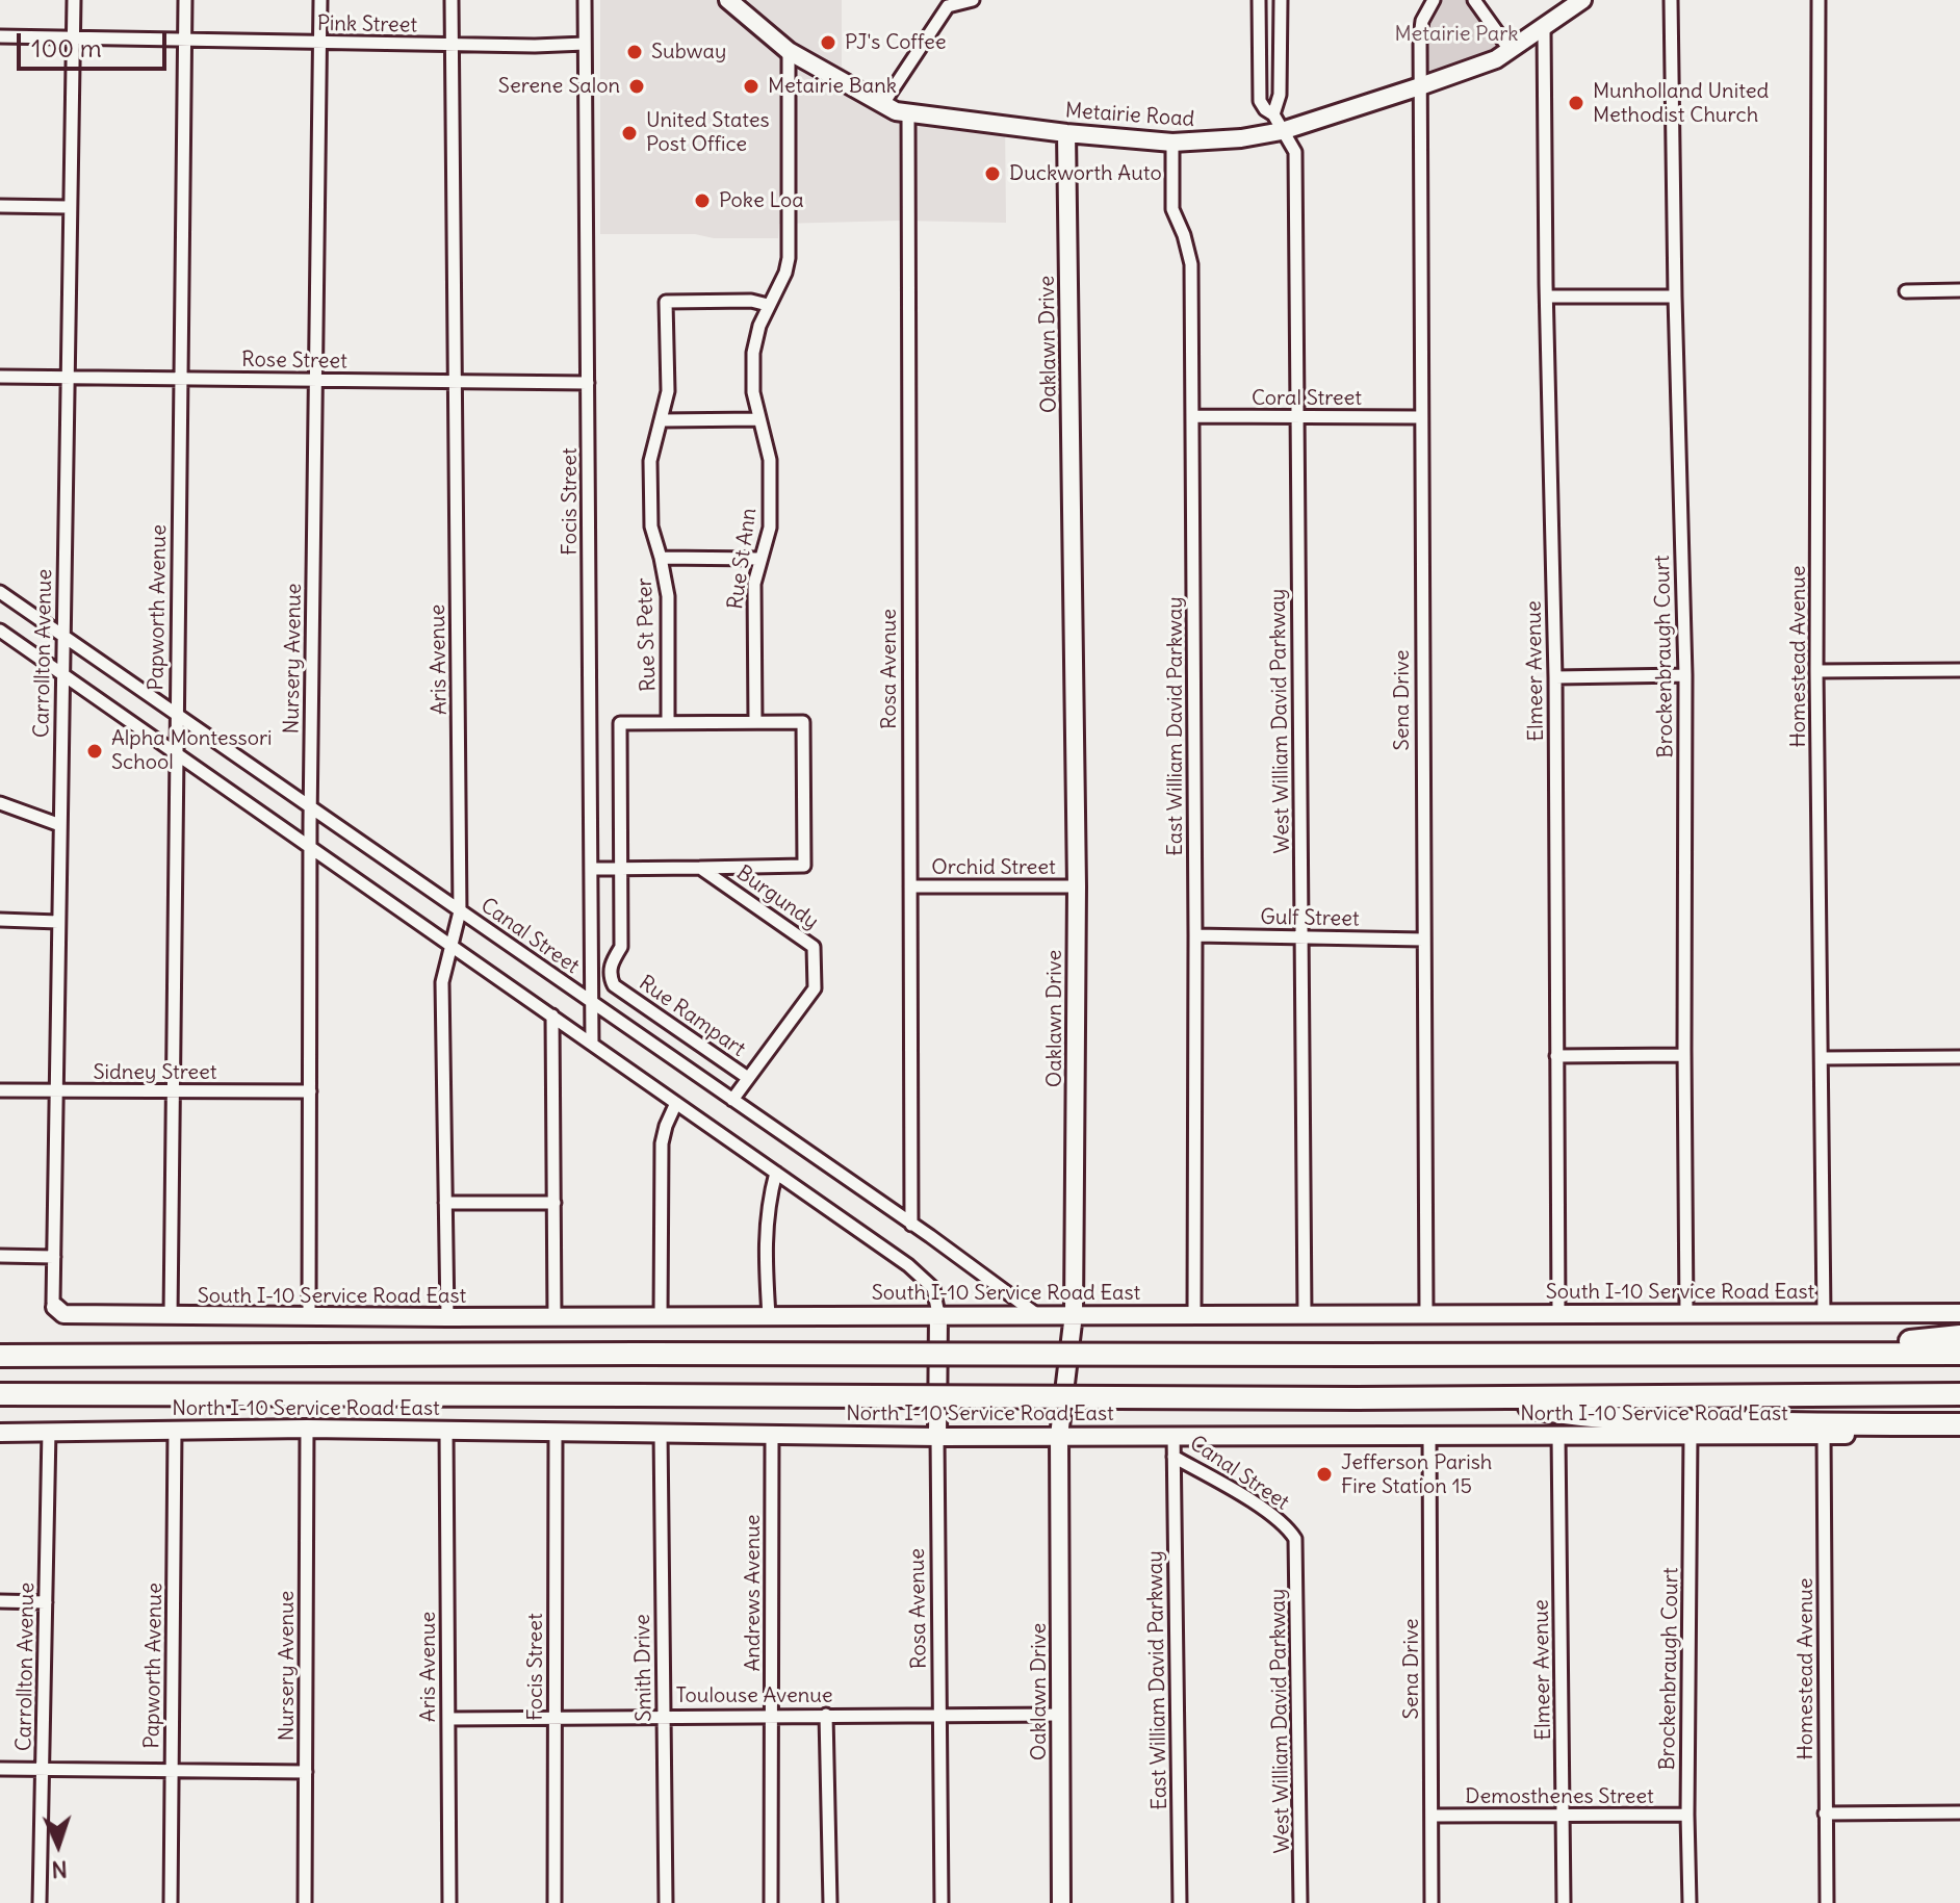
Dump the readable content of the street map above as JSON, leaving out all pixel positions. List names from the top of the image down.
{
  "streets": {
    "street": [
      "Pink Street",
      "Metairie Road",
      "Oaklawn Drive",
      "Rose Street",
      "Coral Street",
      "Focis Street",
      "Rue St Ann",
      "Papworth Avenue",
      "Rue St Peter",
      "Carrollton Avenue",
      "Brockenbraugh Court",
      "Homestead Avenue",
      "Nursery Avenue",
      "Aris Avenue",
      "Rosa Avenue",
      "Elmeer Avenue",
      "Sena Drive",
      "West William David Parkway",
      "East William David Parkway",
      "Orchid Street",
      "Burgundy",
      "Gulf Street",
      "Canal Street",
      "Rue Rampart",
      "Sidney Street",
      "South I-10 Service Road East",
      "North I-10 Service Road East",
      "Andrews Avenue",
      "Smith Drive",
      "Toulouse Avenue",
      "Demosthenes Street"
    ]
  },
  "crossings": [
    ["Pink Street", "Focis Street"],
    ["Pink Street", "Papworth Avenue"],
    ["Pink Street", "Carrollton Avenue"],
    ["Pink Street", "Nursery Avenue"],
    ["Pink Street", "Aris Avenue"],
    ["Metairie Road", "Oaklawn Drive"],
    ["Metairie Road", "Rue St Ann"],
    ["Metairie Road", "Rosa Avenue"],
    ["Metairie Road", "Elmeer Avenue"],
    ["Metairie Road", "Sena Drive"],
    ["Metairie Road", "West William David Parkway"],
    ["Metairie Road", "East William David Parkway"],
    ["Oaklawn Drive", "Orchid Street"],
    ["Oaklawn Drive", "South I-10 Service Road East"],
    ["Oaklawn Drive", "North I-10 Service Road East"],
    ["Oaklawn Drive", "Toulouse Avenue"],
    ["Rose Street", "Focis Street"],
    ["Rose Street", "Papworth Avenue"],
    ["Rose Street", "Carrollton Avenue"],
    ["Rose Street", "Nursery Avenue"],
    ["Rose Street", "Aris Avenue"],
    ["Coral Street", "Sena Drive"],
    ["Coral Street", "West William David Parkway"],
    ["Coral Street", "East William David Parkway"],
    ["Focis Street", "Burgundy"],
    ["Focis Street", "Canal Street"],
    ["Focis Street", "North I-10 Service Road East"],
    ["Focis Street", "Toulouse Avenue"],
    ["Rue St Ann", "Rue St Peter"],
    ["Rue St Ann", "Burgundy"],
    ["Papworth Avenue", "Canal Street"],
    ["Papworth Avenue", "Sidney Street"],
    ["Papworth Avenue", "South I-10 Service Road East"],
    ["Papworth Avenue", "North I-10 Service Road East"],
    ["Carrollton Avenue", "Canal Street"],
    ["Carrollton Avenue", "Sidney Street"],
    ["Carrollton Avenue", "South I-10 Service Road East"],
    ["Carrollton Avenue", "North I-10 Service Road East"],
    ["Brockenbraugh Court", "South I-10 Service Road East"],
    ["Brockenbraugh Court", "North I-10 Service Road East"],
    ["Brockenbraugh Court", "Demosthenes Street"],
    ["Homestead Avenue", "South I-10 Service Road East"],
    ["Homestead Avenue", "North I-10 Service Road East"],
    ["Nursery Avenue", "Canal Street"],
    ["Nursery Avenue", "Sidney Street"],
    ["Nursery Avenue", "South I-10 Service Road East"],
    ["Nursery Avenue", "North I-10 Service Road East"],
    ["Aris Avenue", "Canal Street"],
    ["Aris Avenue", "South I-10 Service Road East"],
    ["Aris Avenue", "North I-10 Service Road East"],
    ["Aris Avenue", "Toulouse Avenue"],
    ["Rosa Avenue", "Orchid Street"],
    ["Rosa Avenue", "Canal Street"],
    ["Rosa Avenue", "South I-10 Service Road East"],
    ["Rosa Avenue", "North I-10 Service Road East"],
    ["Rosa Avenue", "Toulouse Avenue"],
    ["Elmeer Avenue", "South I-10 Service Road East"],
    ["Elmeer Avenue", "North I-10 Service Road East"],
    ["Elmeer Avenue", "Demosthenes Street"],
    ["Sena Drive", "Gulf Street"],
    ["Sena Drive", "South I-10 Service Road East"],
    ["Sena Drive", "North I-10 Service Road East"],
    ["Sena Drive", "Demosthenes Street"],
    ["West William David Parkway", "Gulf Street"],
    ["West William David Parkway", "Canal Street"],
    ["West William David Parkway", "South I-10 Service Road East"],
    ["East William David Parkway", "Gulf Street"],
    ["East William David Parkway", "Canal Street"],
    ["East William David Parkway", "South I-10 Service Road East"],
    ["Burgundy", "Rue Rampart"],
    ["Canal Street", "South I-10 Service Road East"],
    ["Canal Street", "North I-10 Service Road East"],
    ["North I-10 Service Road East", "Andrews Avenue"],
    ["North I-10 Service Road East", "Smith Drive"],
    ["Andrews Avenue", "Toulouse Avenue"],
    ["Smith Drive", "Toulouse Avenue"]
  ],
  "parks": ["Metairie Park"],
  "places": [
    "PJ's Coffee",
    "Subway",
    "Serene Salon",
    "Metairie Bank",
    "Munholland United Methodist Church",
    "United States Post Office",
    "Duckworth Auto",
    "Poke Loa",
    "Alpha Montessori School",
    "Jefferson Parish Fire Station 15"
  ],
  "scale_bar": "100 m",
  "north": "bottom"
}
